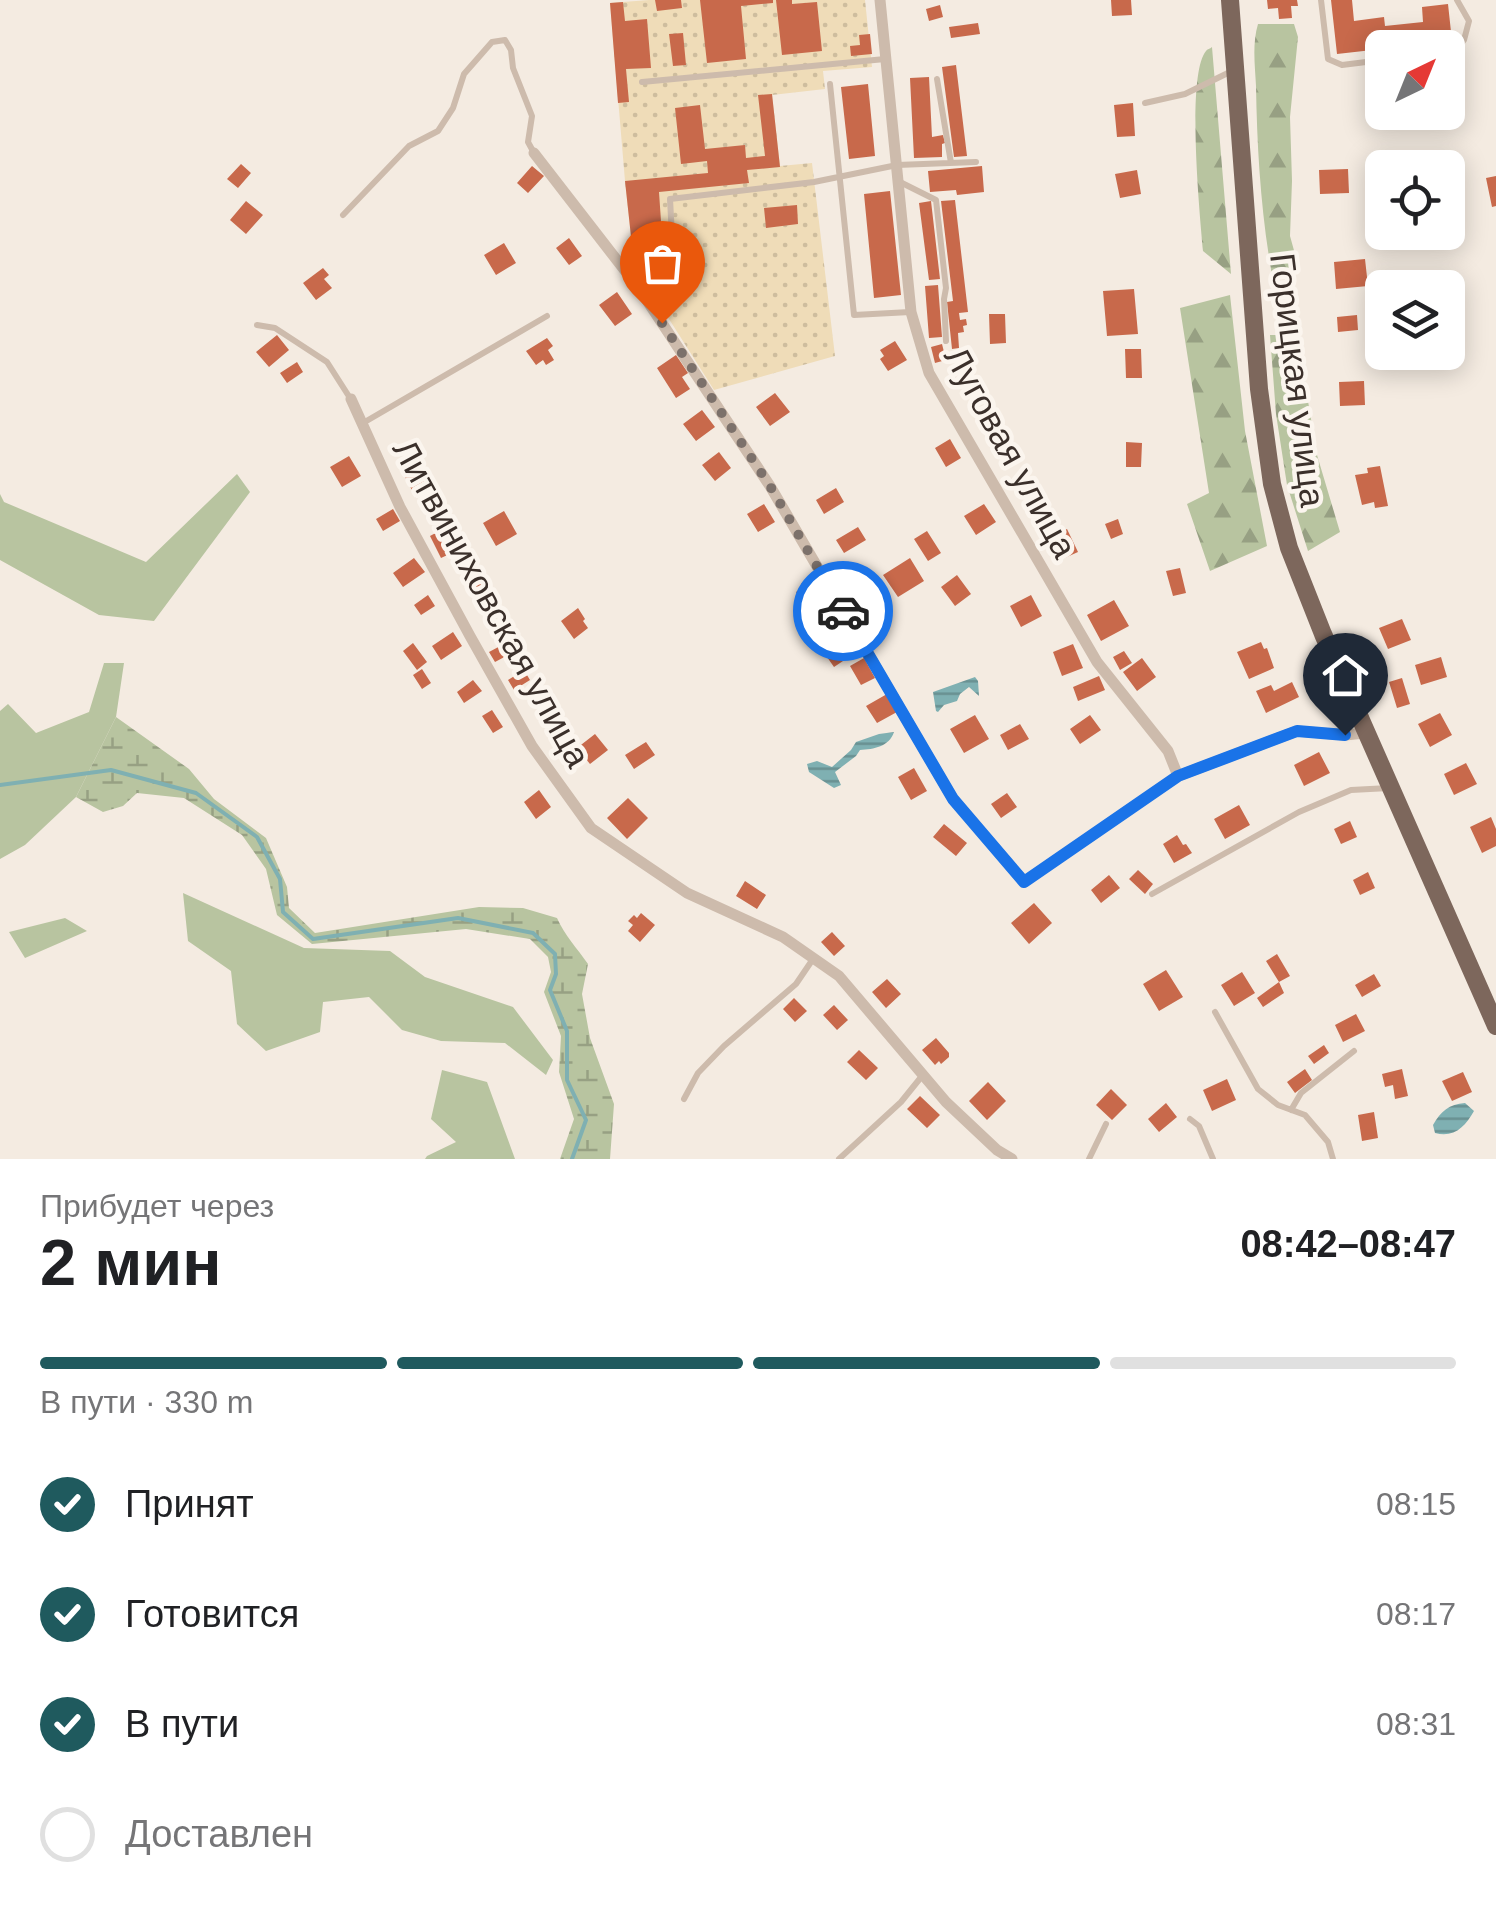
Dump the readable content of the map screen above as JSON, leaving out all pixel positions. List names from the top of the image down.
{
  "streets": {
    "main road": ["Горицкая улица"],
    "street": ["Луговая улица", "Литвиниховская улица"]
  },
  "north": "top right",
  "page": {
    "heading": ["2 мин", "Прибудет через", "08:42–08:47"],
    "bar": "В пути · 330 m",
    "list": [
      ["Принят", "08:15"],
      ["Готовится", "08:17"],
      ["В пути", "08:31"],
      "Доставлен"
    ]
  }
}
